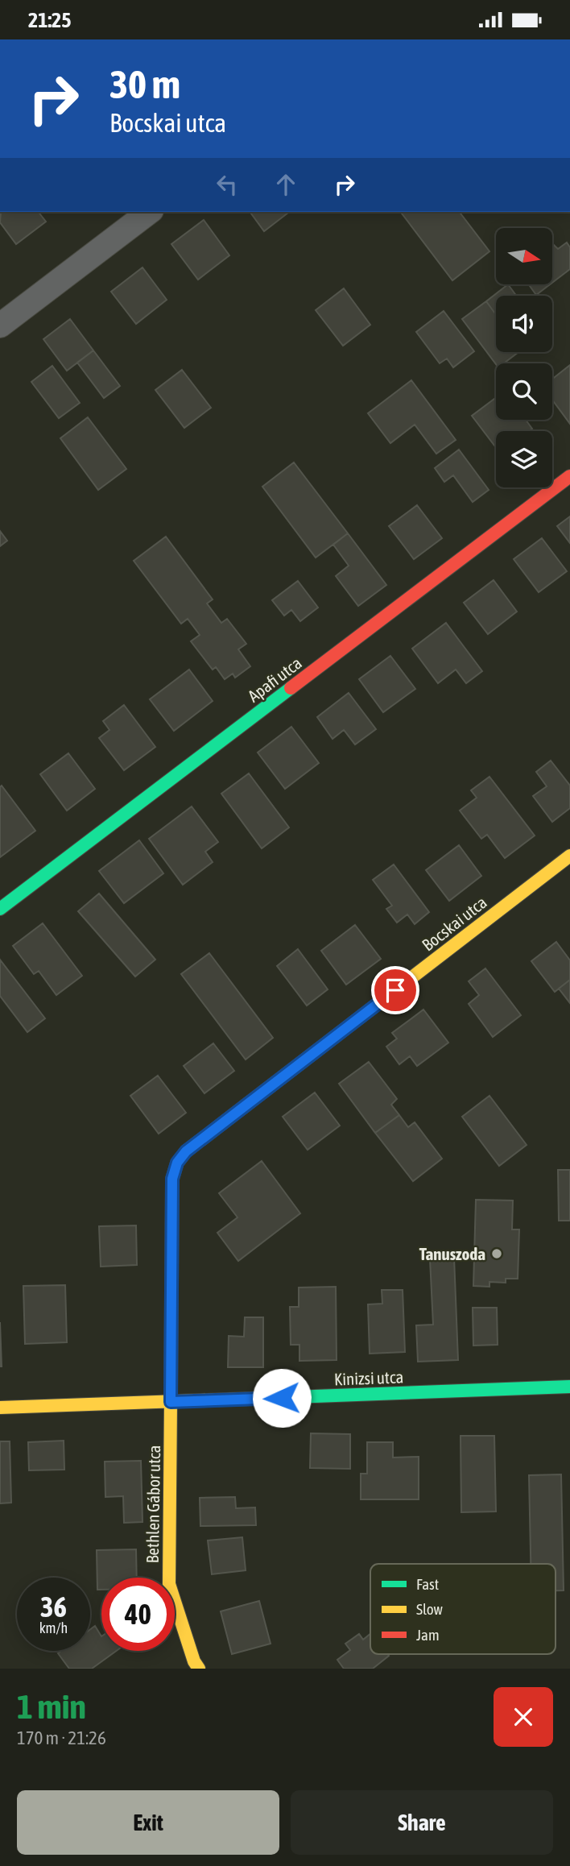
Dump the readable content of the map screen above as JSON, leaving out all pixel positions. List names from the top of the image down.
{
  "streets": {
    "street": [
      "Apafi utca",
      "Bocskai utca",
      "Kinizsi utca",
      "Bethlen Gábor utca"
    ]
  },
  "crossings": [
    ["Bocskai utca", "Kinizsi utca"],
    ["Bocskai utca", "Bethlen Gábor utca"],
    ["Kinizsi utca", "Bethlen Gábor utca"]
  ],
  "places": ["Tanuszoda"],
  "legend": ["Fast", "Slow", "Jam"],
  "north": "right",
  "page": {
    "status": "21:25",
    "turn": ["30 m", "Bocskai utca"],
    "speed": "36 km/h",
    "limit": "40",
    "heading": ["1 min", "170 m · 21:26"],
    "buttons": ["Exit", "Share"]
  }
}
